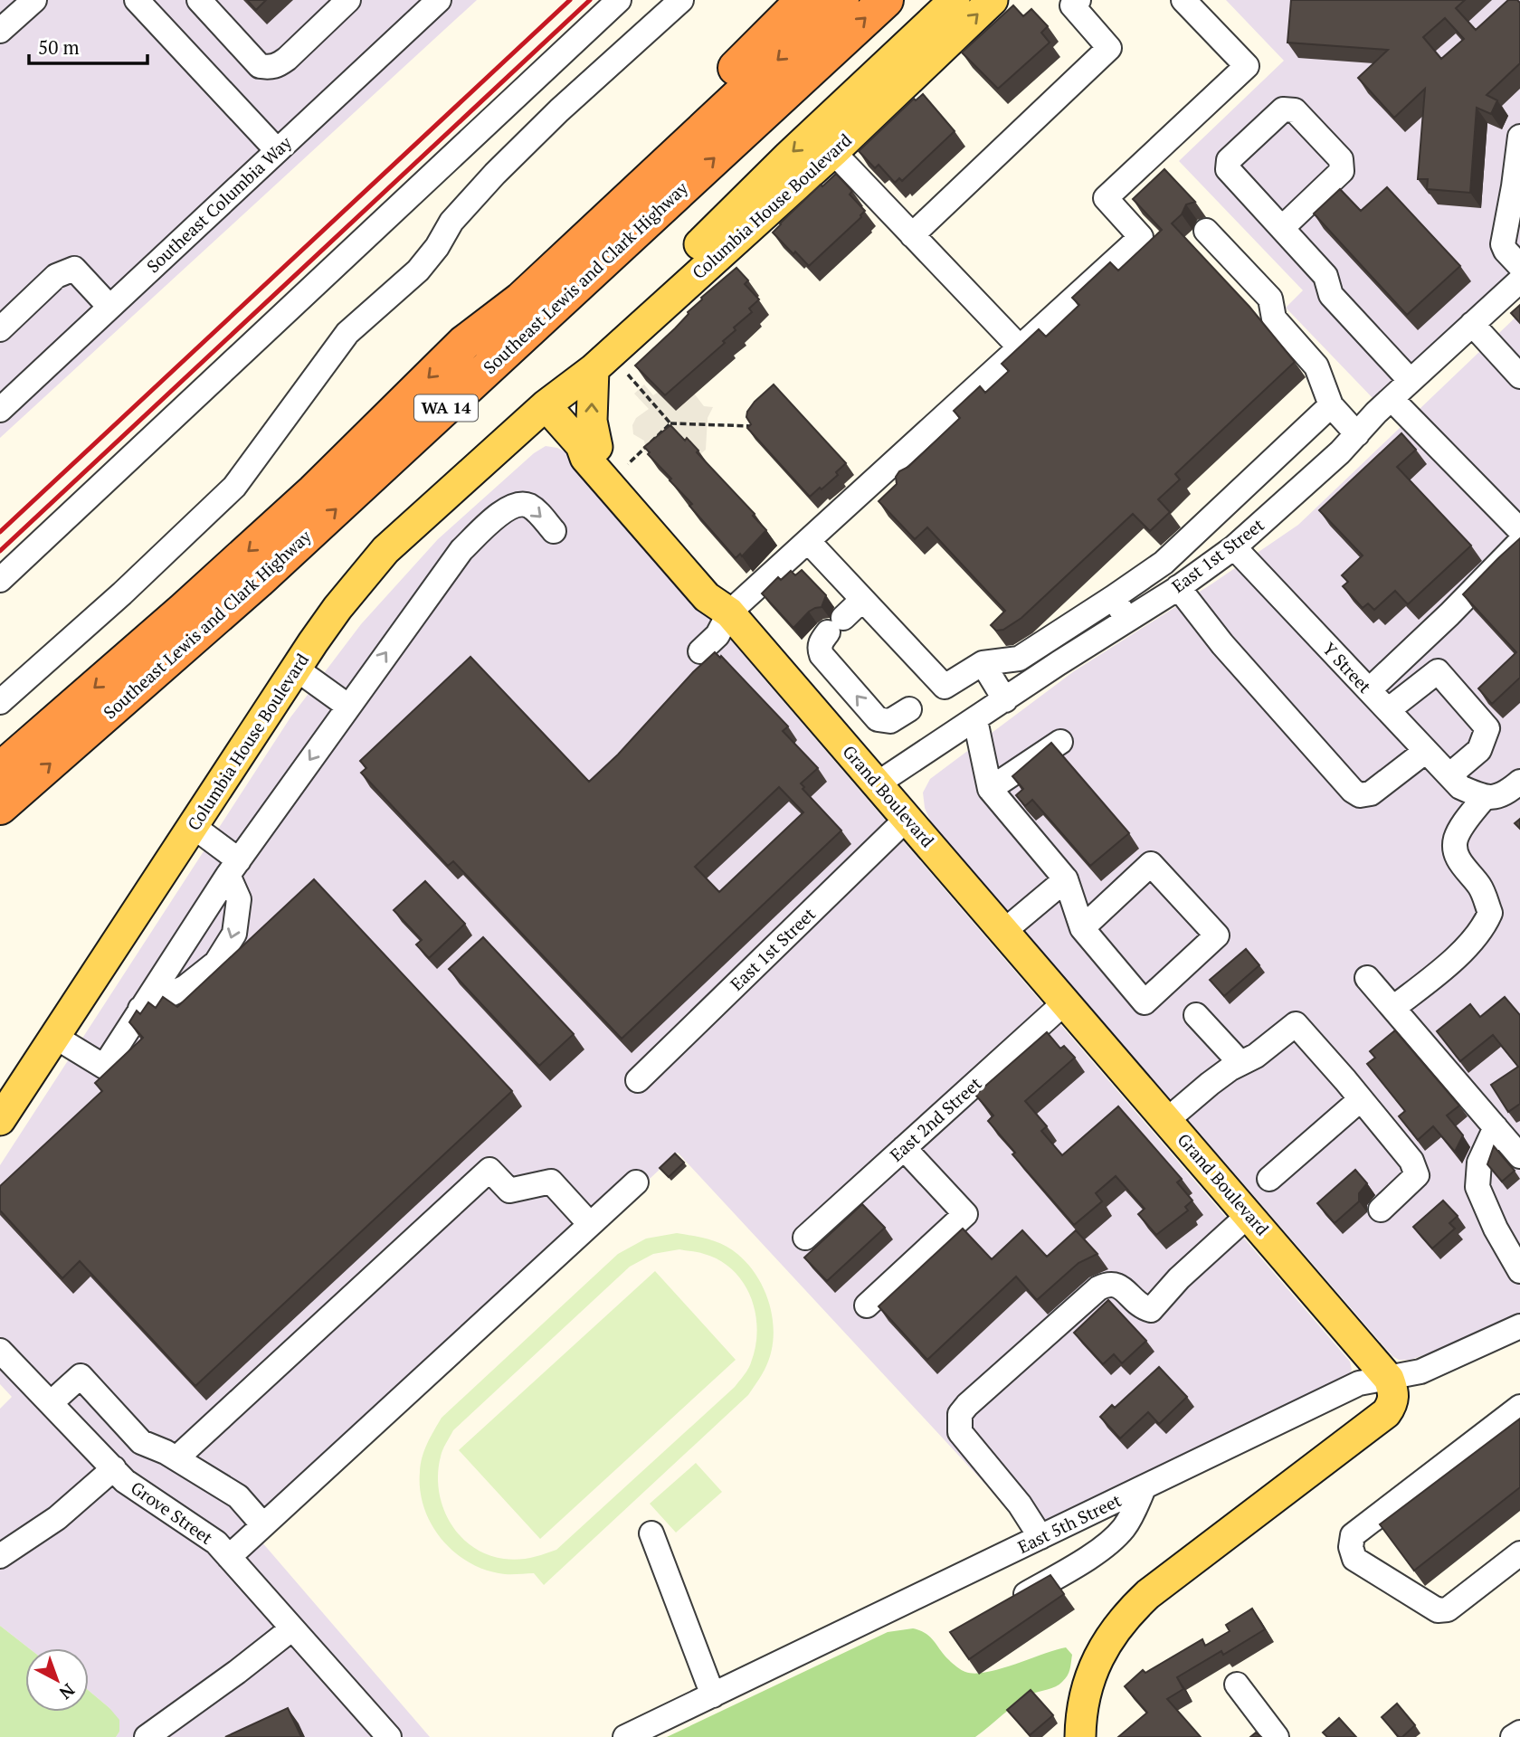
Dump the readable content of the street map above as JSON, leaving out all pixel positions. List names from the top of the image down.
{
  "streets": {
    "highway": ["Southeast Lewis and Clark Highway", "WA 14"],
    "main road": ["Columbia House Boulevard", "Grand Boulevard"],
    "street": [
      "Southeast Columbia Way",
      "East 1st Street",
      "Y Street",
      "East 2nd Street",
      "Grove Street",
      "East 5th Street"
    ]
  },
  "crossings": [
    ["Columbia House Boulevard", "Grand Boulevard"],
    ["East 1st Street", "Y Street"],
    ["East 1st Street", "Grand Boulevard"],
    ["Grand Boulevard", "East 2nd Street"],
    ["Grand Boulevard", "East 5th Street"]
  ],
  "scale_bar": "50 m",
  "north": "bottom right"
}
